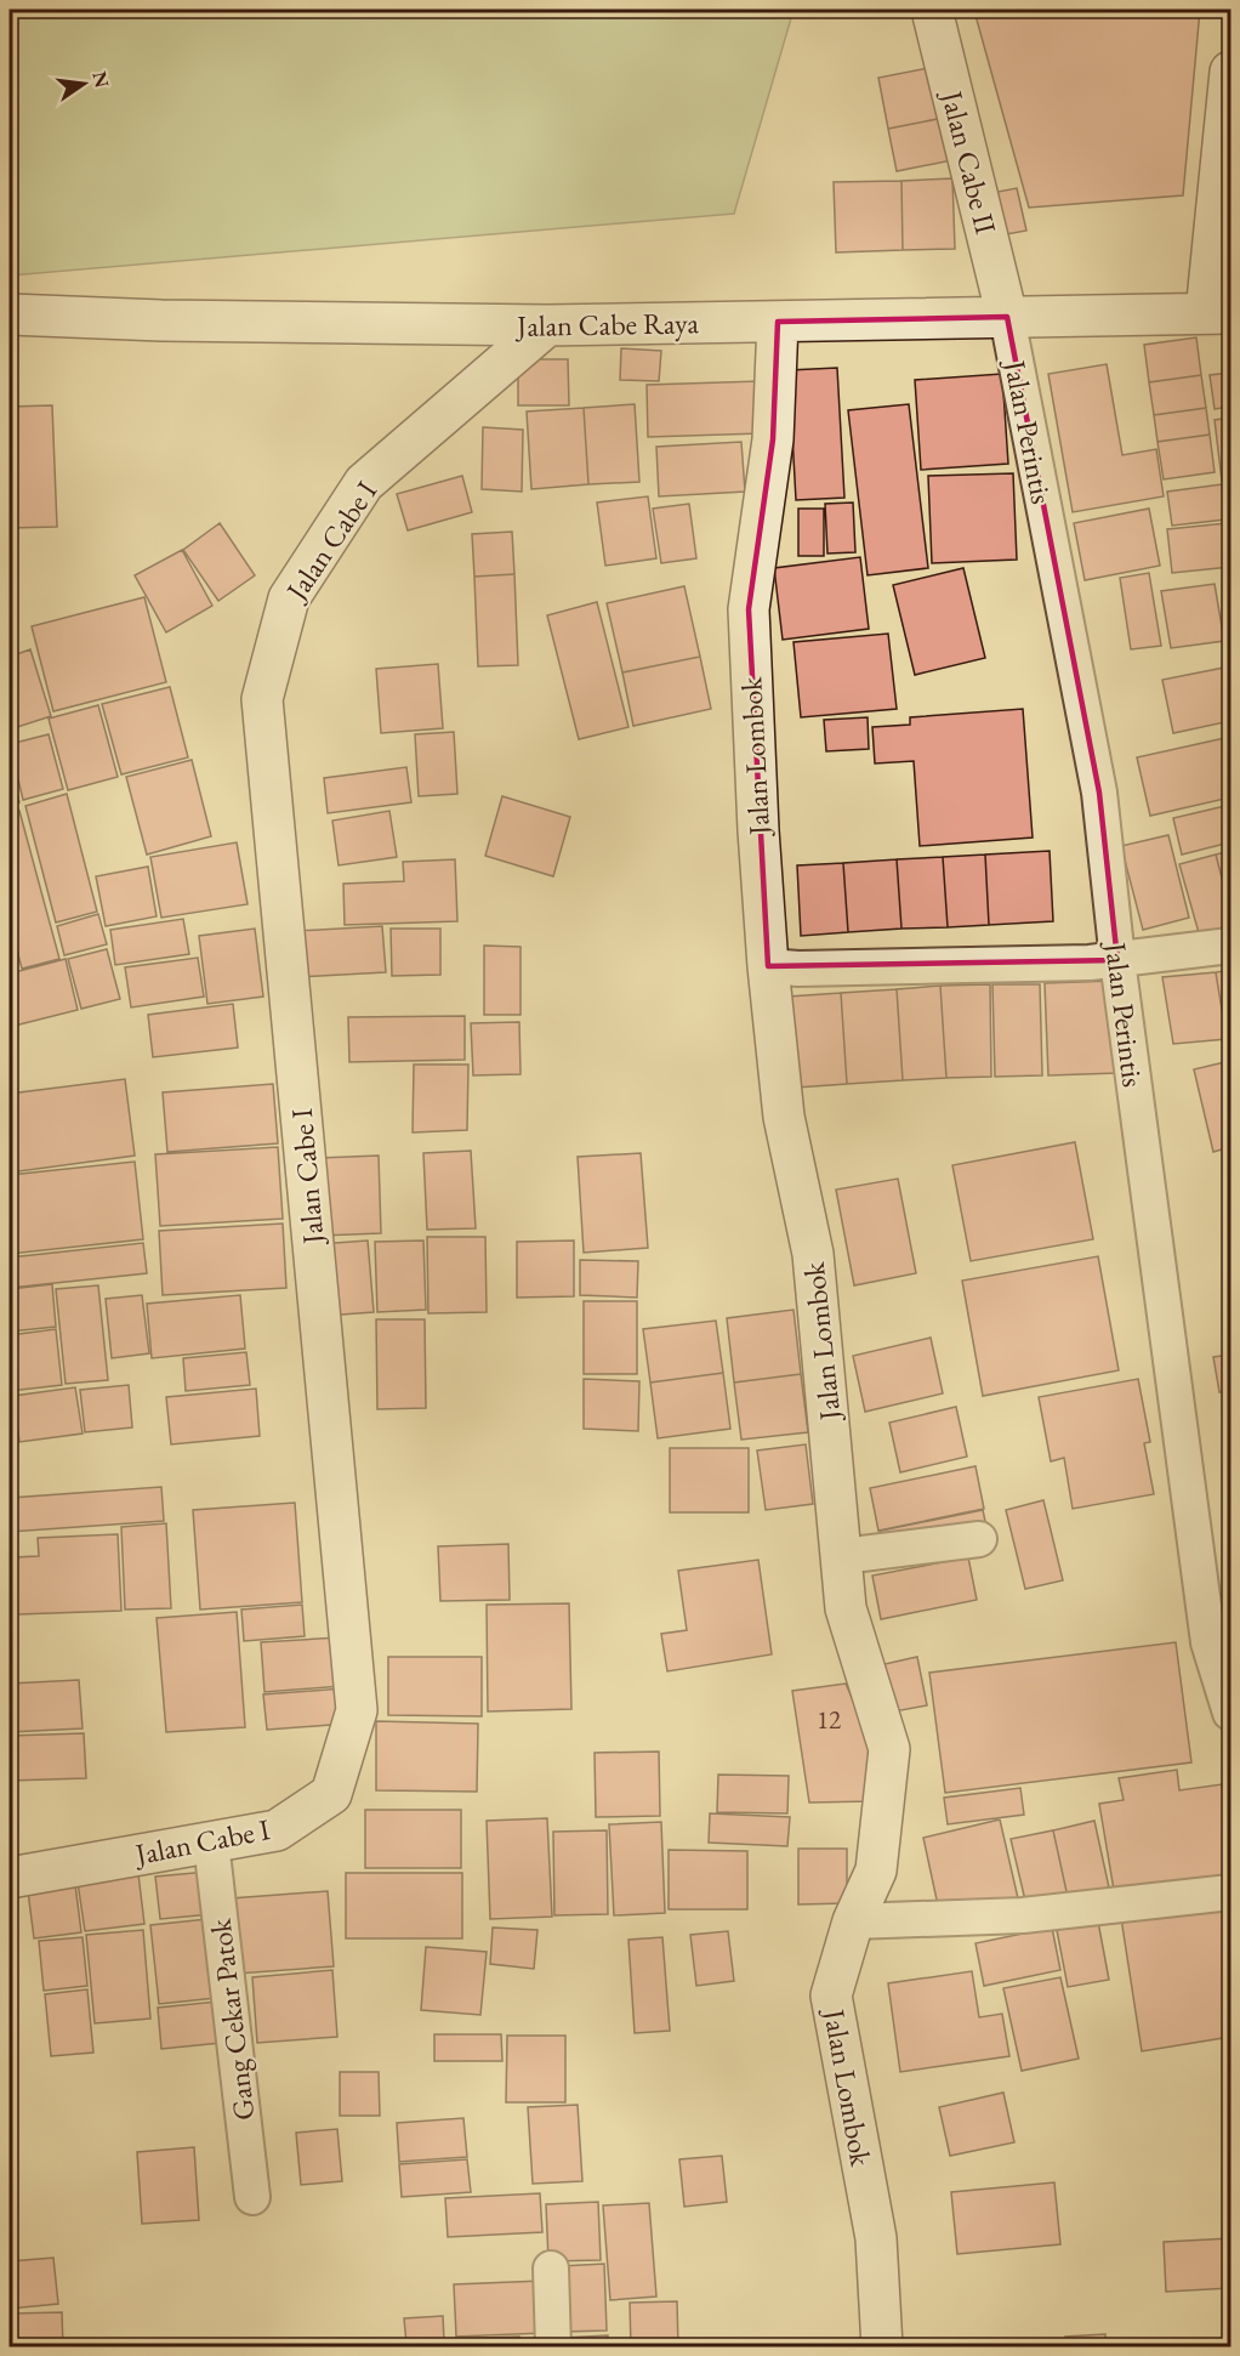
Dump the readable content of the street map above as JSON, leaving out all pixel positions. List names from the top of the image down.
{
  "streets": {
    "street": [
      "Jalan Cabe II",
      "Jalan Cabe Raya",
      "Jalan Perintis",
      "Jalan Cabe I",
      "Jalan Lombok",
      "Gang Cekar Patok"
    ]
  },
  "crossings": [
    ["Jalan Cabe II", "Jalan Cabe Raya"],
    ["Jalan Cabe II", "Jalan Perintis"],
    ["Jalan Cabe Raya", "Jalan Perintis"],
    ["Jalan Cabe Raya", "Jalan Cabe I"],
    ["Jalan Cabe Raya", "Jalan Lombok"],
    ["Jalan Cabe I", "Gang Cekar Patok"]
  ],
  "house_numbers": ["12"],
  "north": "right"
}
